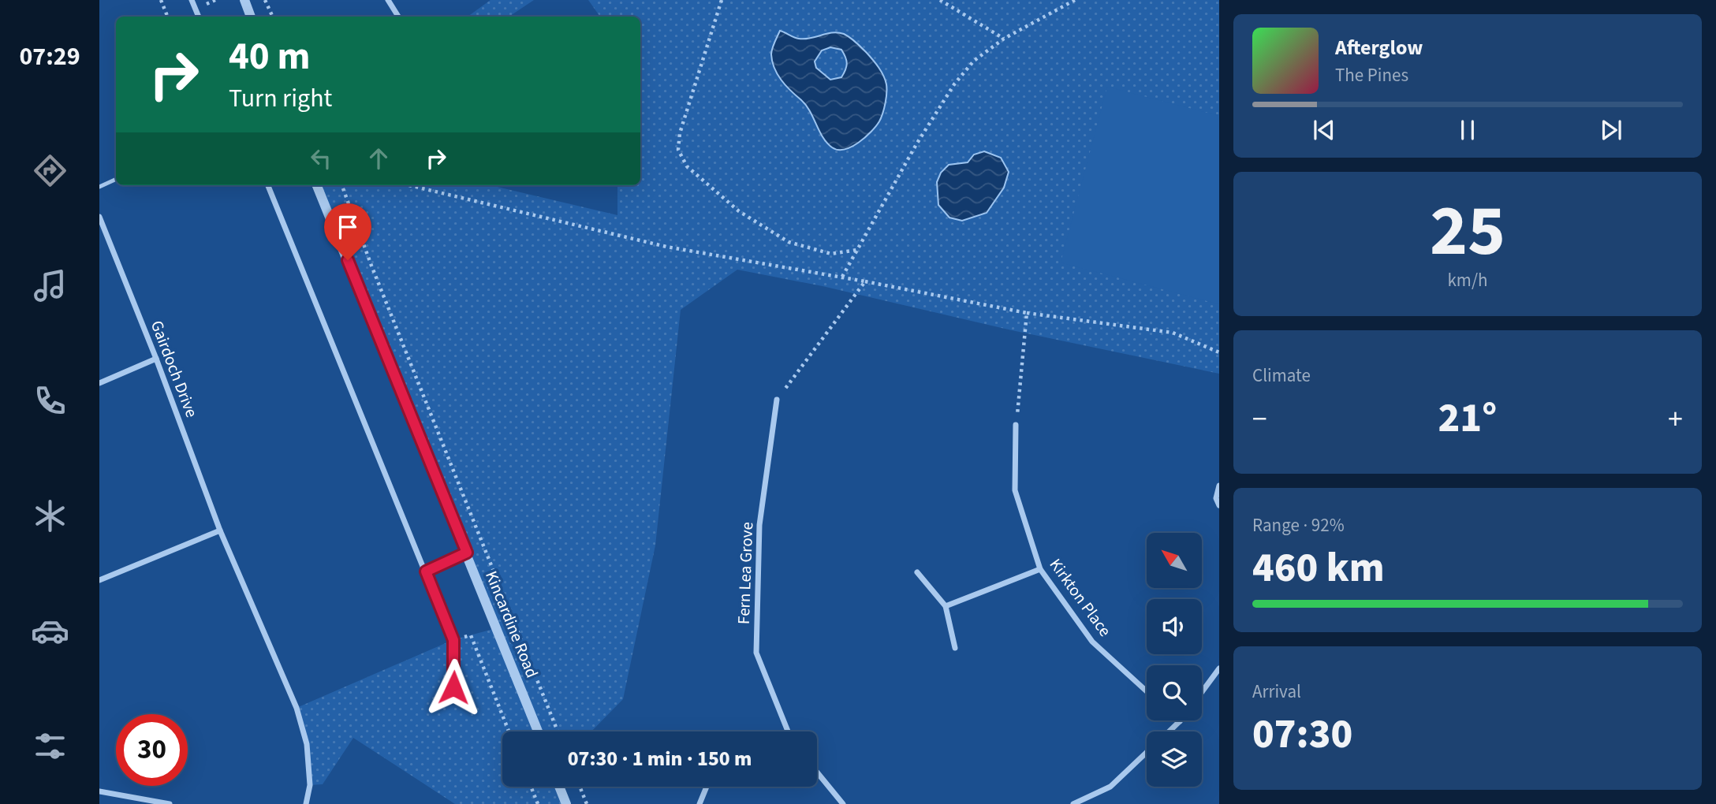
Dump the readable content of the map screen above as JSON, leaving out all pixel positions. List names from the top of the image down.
{
  "streets": {
    "street": [
      "Gairdoch Drive",
      "Fern Lea Grove",
      "Kirkton Place",
      "Kincardine Road"
    ]
  },
  "north": "top left",
  "page": {
    "tabs": "07:29",
    "turn": ["40 m", "Turn right"],
    "song": ["Afterglow", "The Pines"],
    "tile": [
      ["25", "km/h"],
      "Climate",
      ["Range · 92%", "460 km"],
      ["Arrival", "07:30"]
    ],
    "heat": ["−", "21°", "+"],
    "limit": "30",
    "trip": "07:30 · 1 min · 150 m"
  }
}
